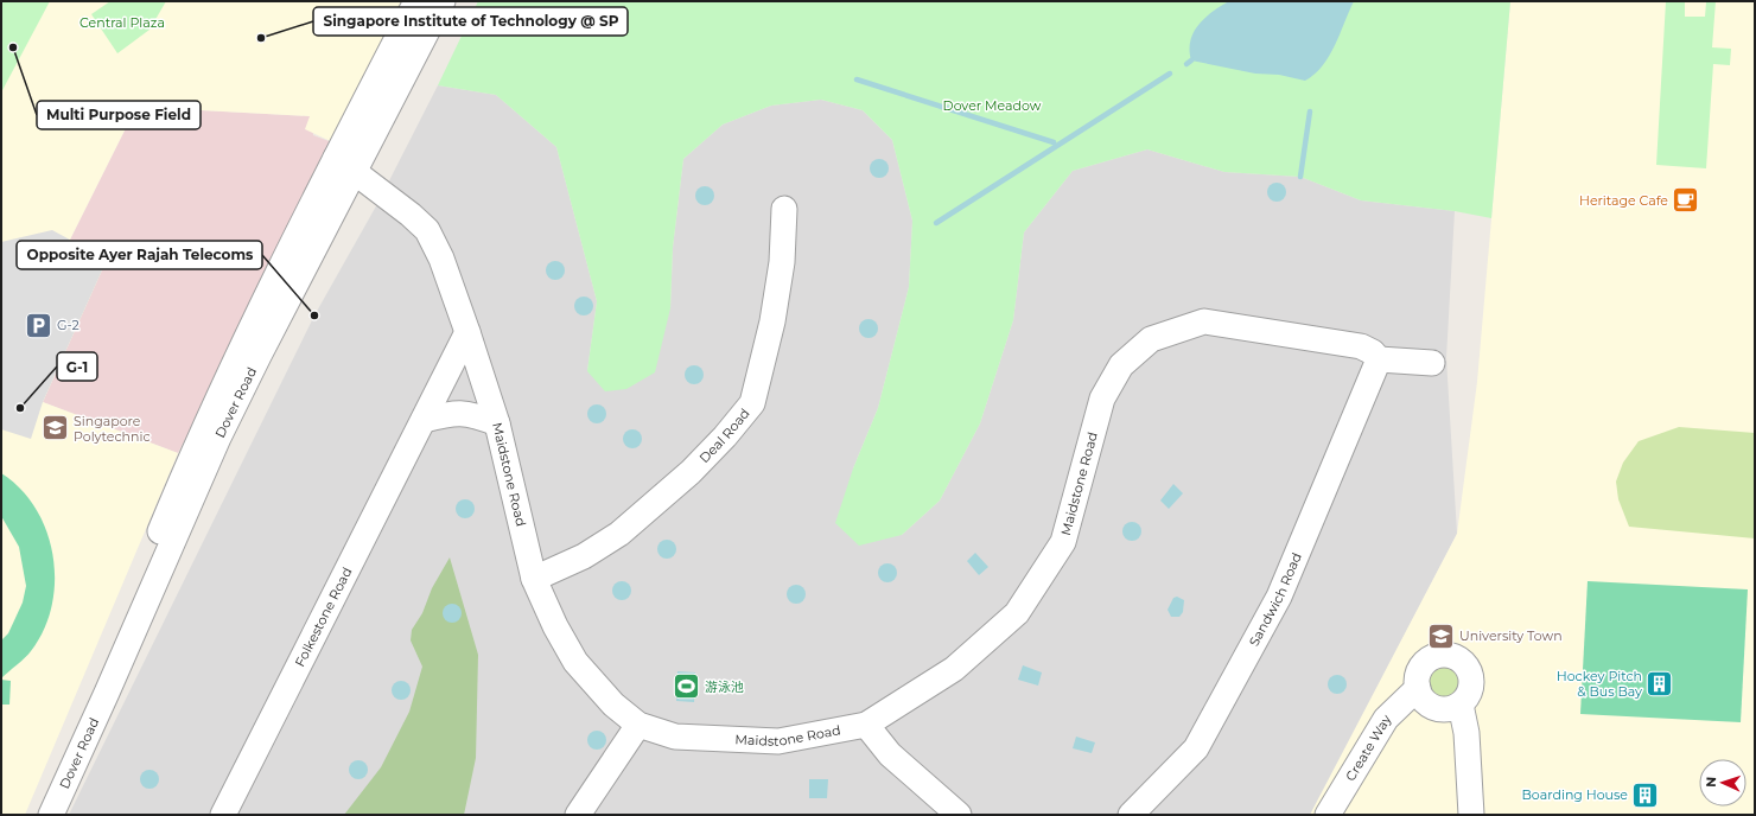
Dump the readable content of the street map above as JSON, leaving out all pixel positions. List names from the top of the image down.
{
  "streets": {
    "street": [
      "Dover Road",
      "Deal Road",
      "Maidstone Road",
      "Sandwich Road",
      "Folkestone Road",
      "Create Way"
    ]
  },
  "crossings": [
    ["Dover Road", "Maidstone Road"],
    ["Deal Road", "Maidstone Road"],
    ["Maidstone Road", "Sandwich Road"],
    ["Maidstone Road", "Folkestone Road"]
  ],
  "parks": ["Central Plaza", "Dover Meadow"],
  "places": {
    "other": [
      "Singapore Institute of Technology @ SP",
      "Multi Purpose Field",
      "Opposite Ayer Rajah Telecoms",
      "G-1"
    ],
    "cafe": ["Heritage Cafe"],
    "parking": ["G-2"],
    "school or university": ["Singapore Polytechnic", "University Town"],
    "building": ["Hockey Pitch & Bus Bay", "Boarding House"],
    "sports": ["游泳池"]
  },
  "north": "left"
}
